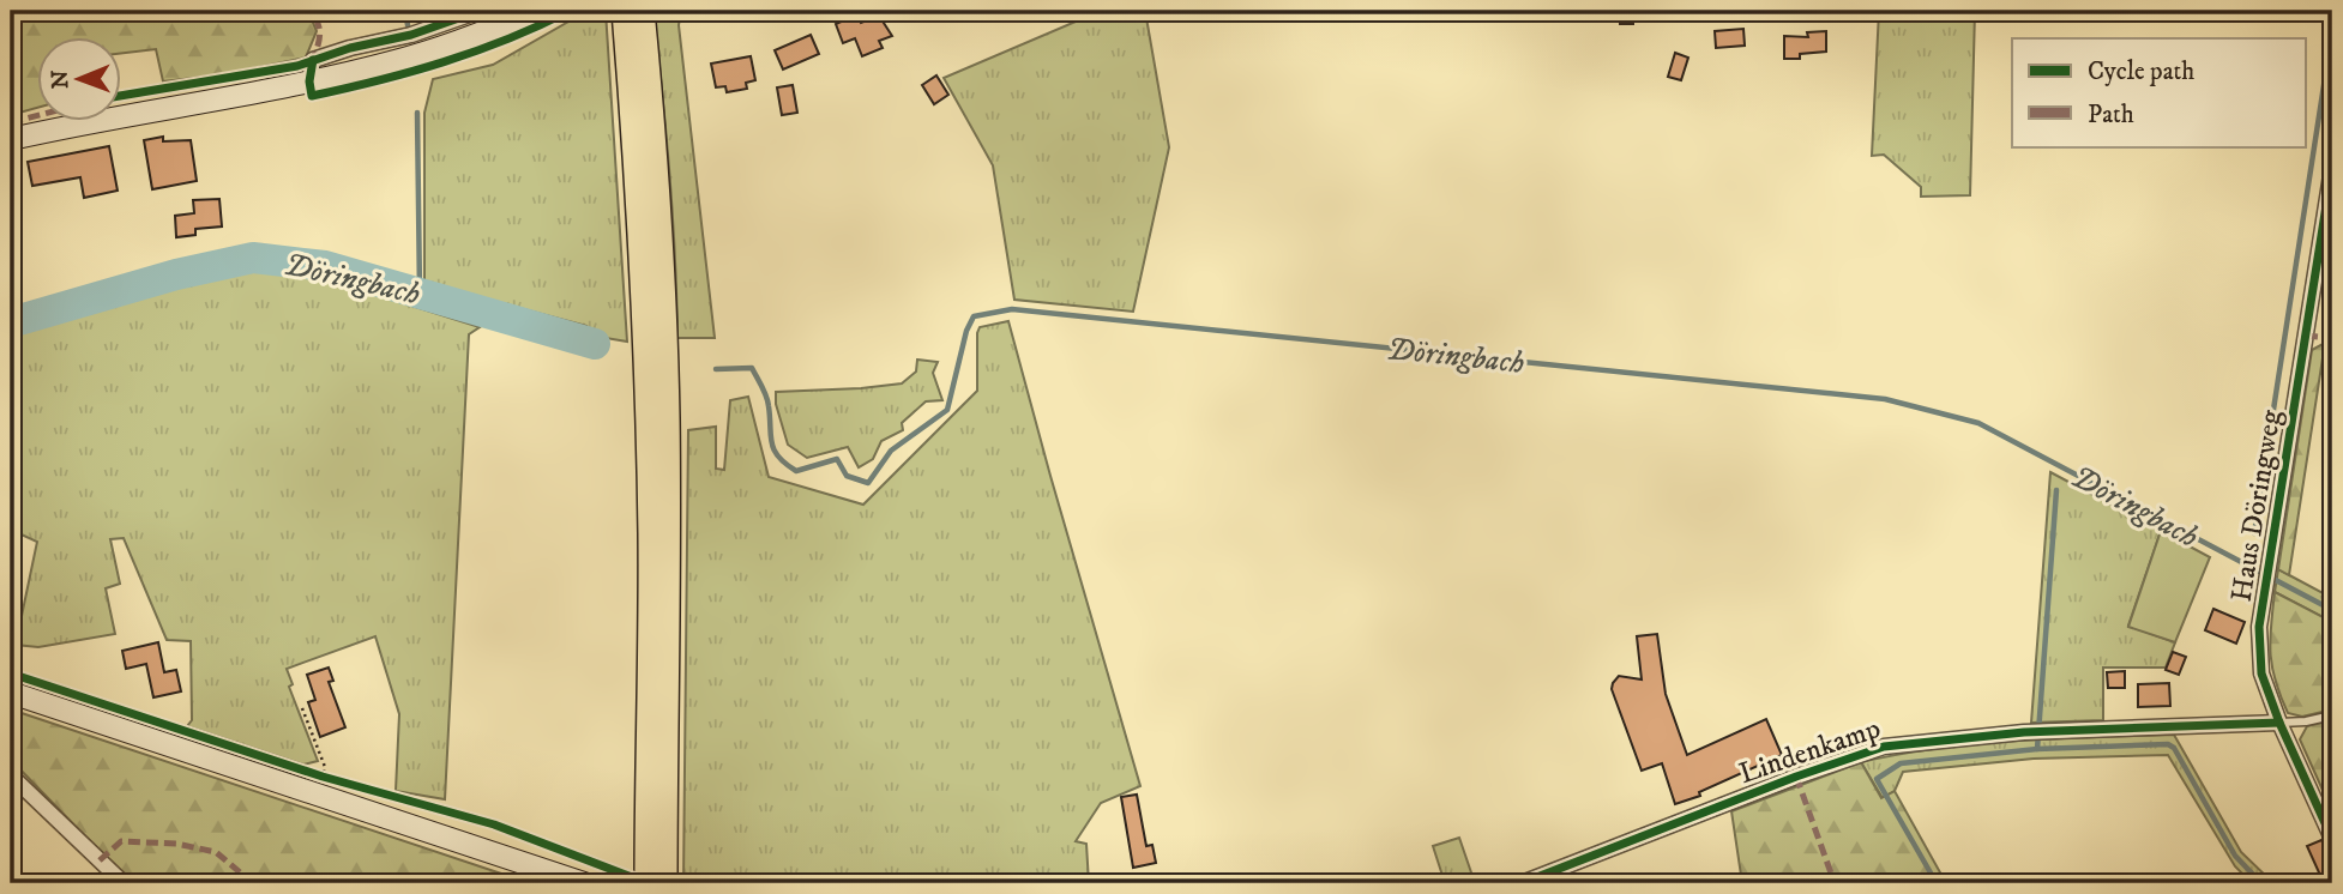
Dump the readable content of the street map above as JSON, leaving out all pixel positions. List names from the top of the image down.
{
  "streets": {
    "street": ["Haus Döringweg", "Lindenkamp"]
  },
  "crossings": [
    ["Haus Döringweg", "Lindenkamp"]
  ],
  "water": ["Döringbach"],
  "legend": ["Cycle path", "Path"],
  "north": "left"
}
